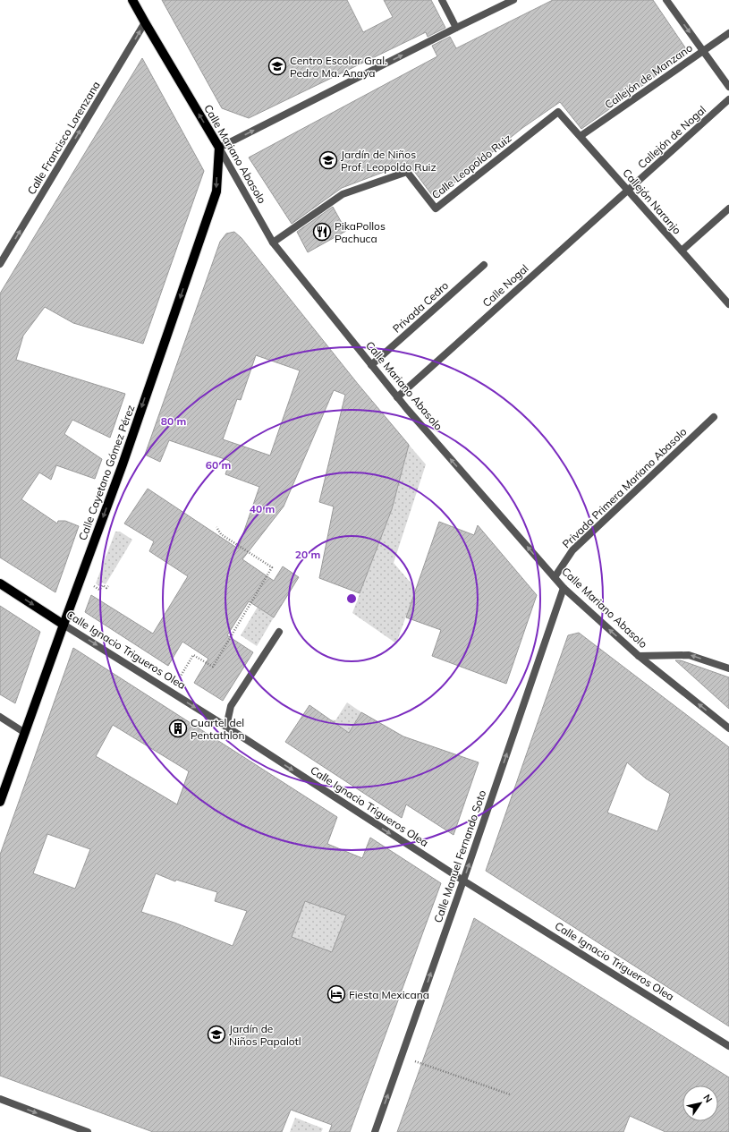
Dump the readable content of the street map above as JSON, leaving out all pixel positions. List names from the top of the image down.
{
  "streets": {
    "main road": ["Calle Mariano Abasolo", "Calle Cayetano Gómez Pérez", "Calle Ignacio Trigueros Olea"],
    "street": [
      "Callejón de Manzano",
      "Callejón de Nogal",
      "Calle Francisco Lorenzana",
      "Calle Leopoldo Ruiz",
      "Callejón Naranjo",
      "Calle Nogal",
      "Privada Cedro",
      "Privada Primera Mariano Abasolo",
      "Calle Manuel Fernando Soto"
    ]
  },
  "crossings": [
    ["Callejón de Manzano", "Callejón Naranjo"],
    ["Callejón de Nogal", "Callejón Naranjo"],
    ["Callejón de Nogal", "Calle Nogal"],
    ["Calle Francisco Lorenzana", "Calle Mariano Abasolo"],
    ["Calle Mariano Abasolo", "Calle Leopoldo Ruiz"],
    ["Calle Mariano Abasolo", "Calle Nogal"],
    ["Calle Mariano Abasolo", "Privada Cedro"],
    ["Calle Mariano Abasolo", "Calle Cayetano Gómez Pérez"],
    ["Calle Mariano Abasolo", "Privada Primera Mariano Abasolo"],
    ["Calle Mariano Abasolo", "Calle Manuel Fernando Soto"],
    ["Calle Leopoldo Ruiz", "Callejón Naranjo"],
    ["Callejón Naranjo", "Calle Nogal"],
    ["Calle Cayetano Gómez Pérez", "Calle Ignacio Trigueros Olea"],
    ["Calle Ignacio Trigueros Olea", "Calle Manuel Fernando Soto"]
  ],
  "one_way": [
    "Calle Francisco Lorenzana",
    "Calle Mariano Abasolo",
    "Calle Cayetano Gómez Pérez",
    "Calle Ignacio Trigueros Olea",
    "Calle Manuel Fernando Soto"
  ],
  "places": {
    "school or university": ["Centro Escolar Gral. Pedro Ma. Anaya", "Jardín de Niños Prof. Leopoldo Ruiz", "Jardín de Niños Papalotl"],
    "restaurant": ["PikaPollos Pachuca"],
    "building": ["Cuartel del Pentathlon"],
    "hotel": ["Fiesta Mexicana"]
  },
  "north": "top right",
  "rings": [
    "80 m",
    "60 m",
    "40 m",
    "20 m"
  ]
}
